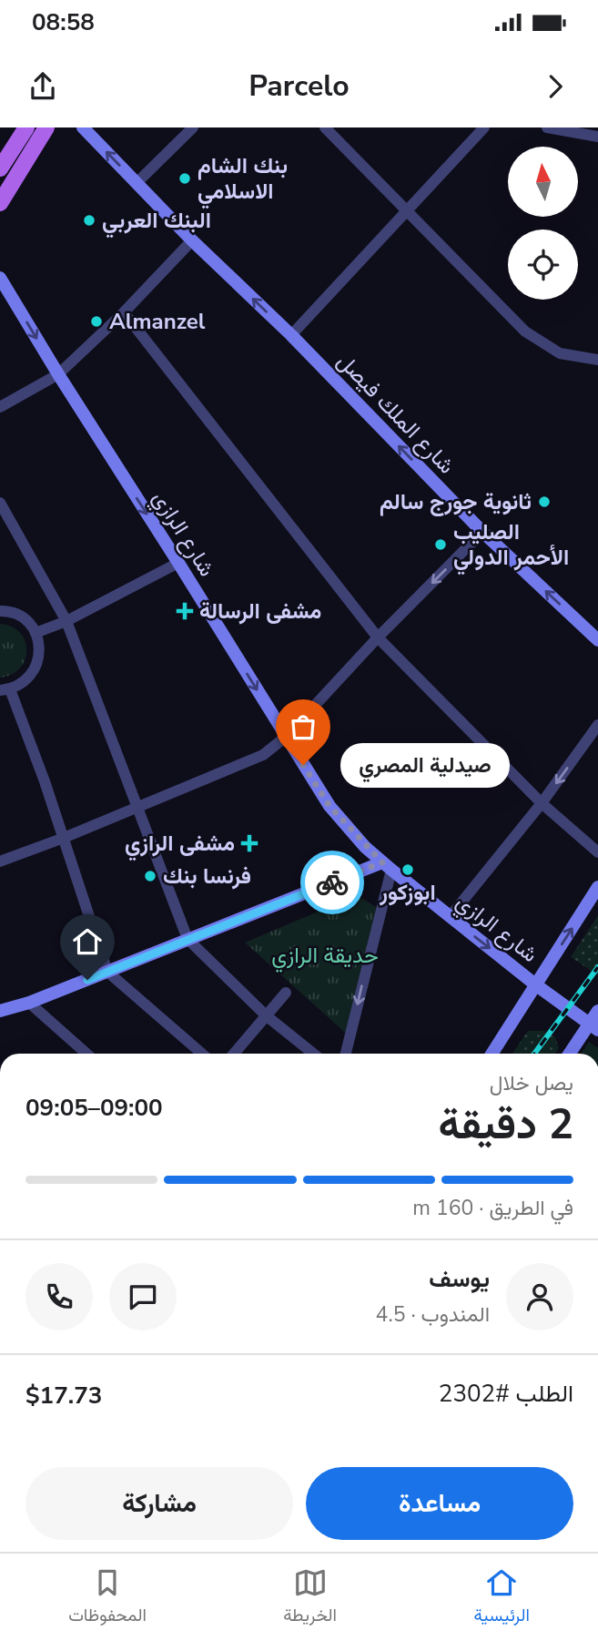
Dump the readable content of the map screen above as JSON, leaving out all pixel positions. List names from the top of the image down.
{
  "streets": {
    "main road": ["شارع الملك فيصل", "شارع الرازي"]
  },
  "one_way": ["شارع الملك فيصل", "شارع الرازي"],
  "parks": ["حديقة الرازي"],
  "places": {
    "other": [
      "بنك الشام الاسلامي",
      "البنك العربي",
      "Almanzel",
      "ثانوية جورج سالم",
      "الصليب الأحمر الدولي",
      "صيدلية المصري",
      "ابوزكور",
      "فرنسا بنك"
    ],
    "health": ["مشفى الرسالة", "مشفى الرازي"]
  },
  "north": "top",
  "page": {
    "status": "08:58",
    "header": "Parcelo",
    "bubble": "صيدلية المصري",
    "heading": ["2 دقيقة", "يصل خلال", "09:00–09:05"],
    "panel": [
      "يوسف",
      "المندوب · 4.5",
      "الطلب #2302",
      "$17.73"
    ],
    "bar": "في الطريق · 160 m",
    "buttons": ["مساعدة", "مشاركة"],
    "tabs": ["الرئيسية", "الخريطة", "المحفوظات"]
  }
}
